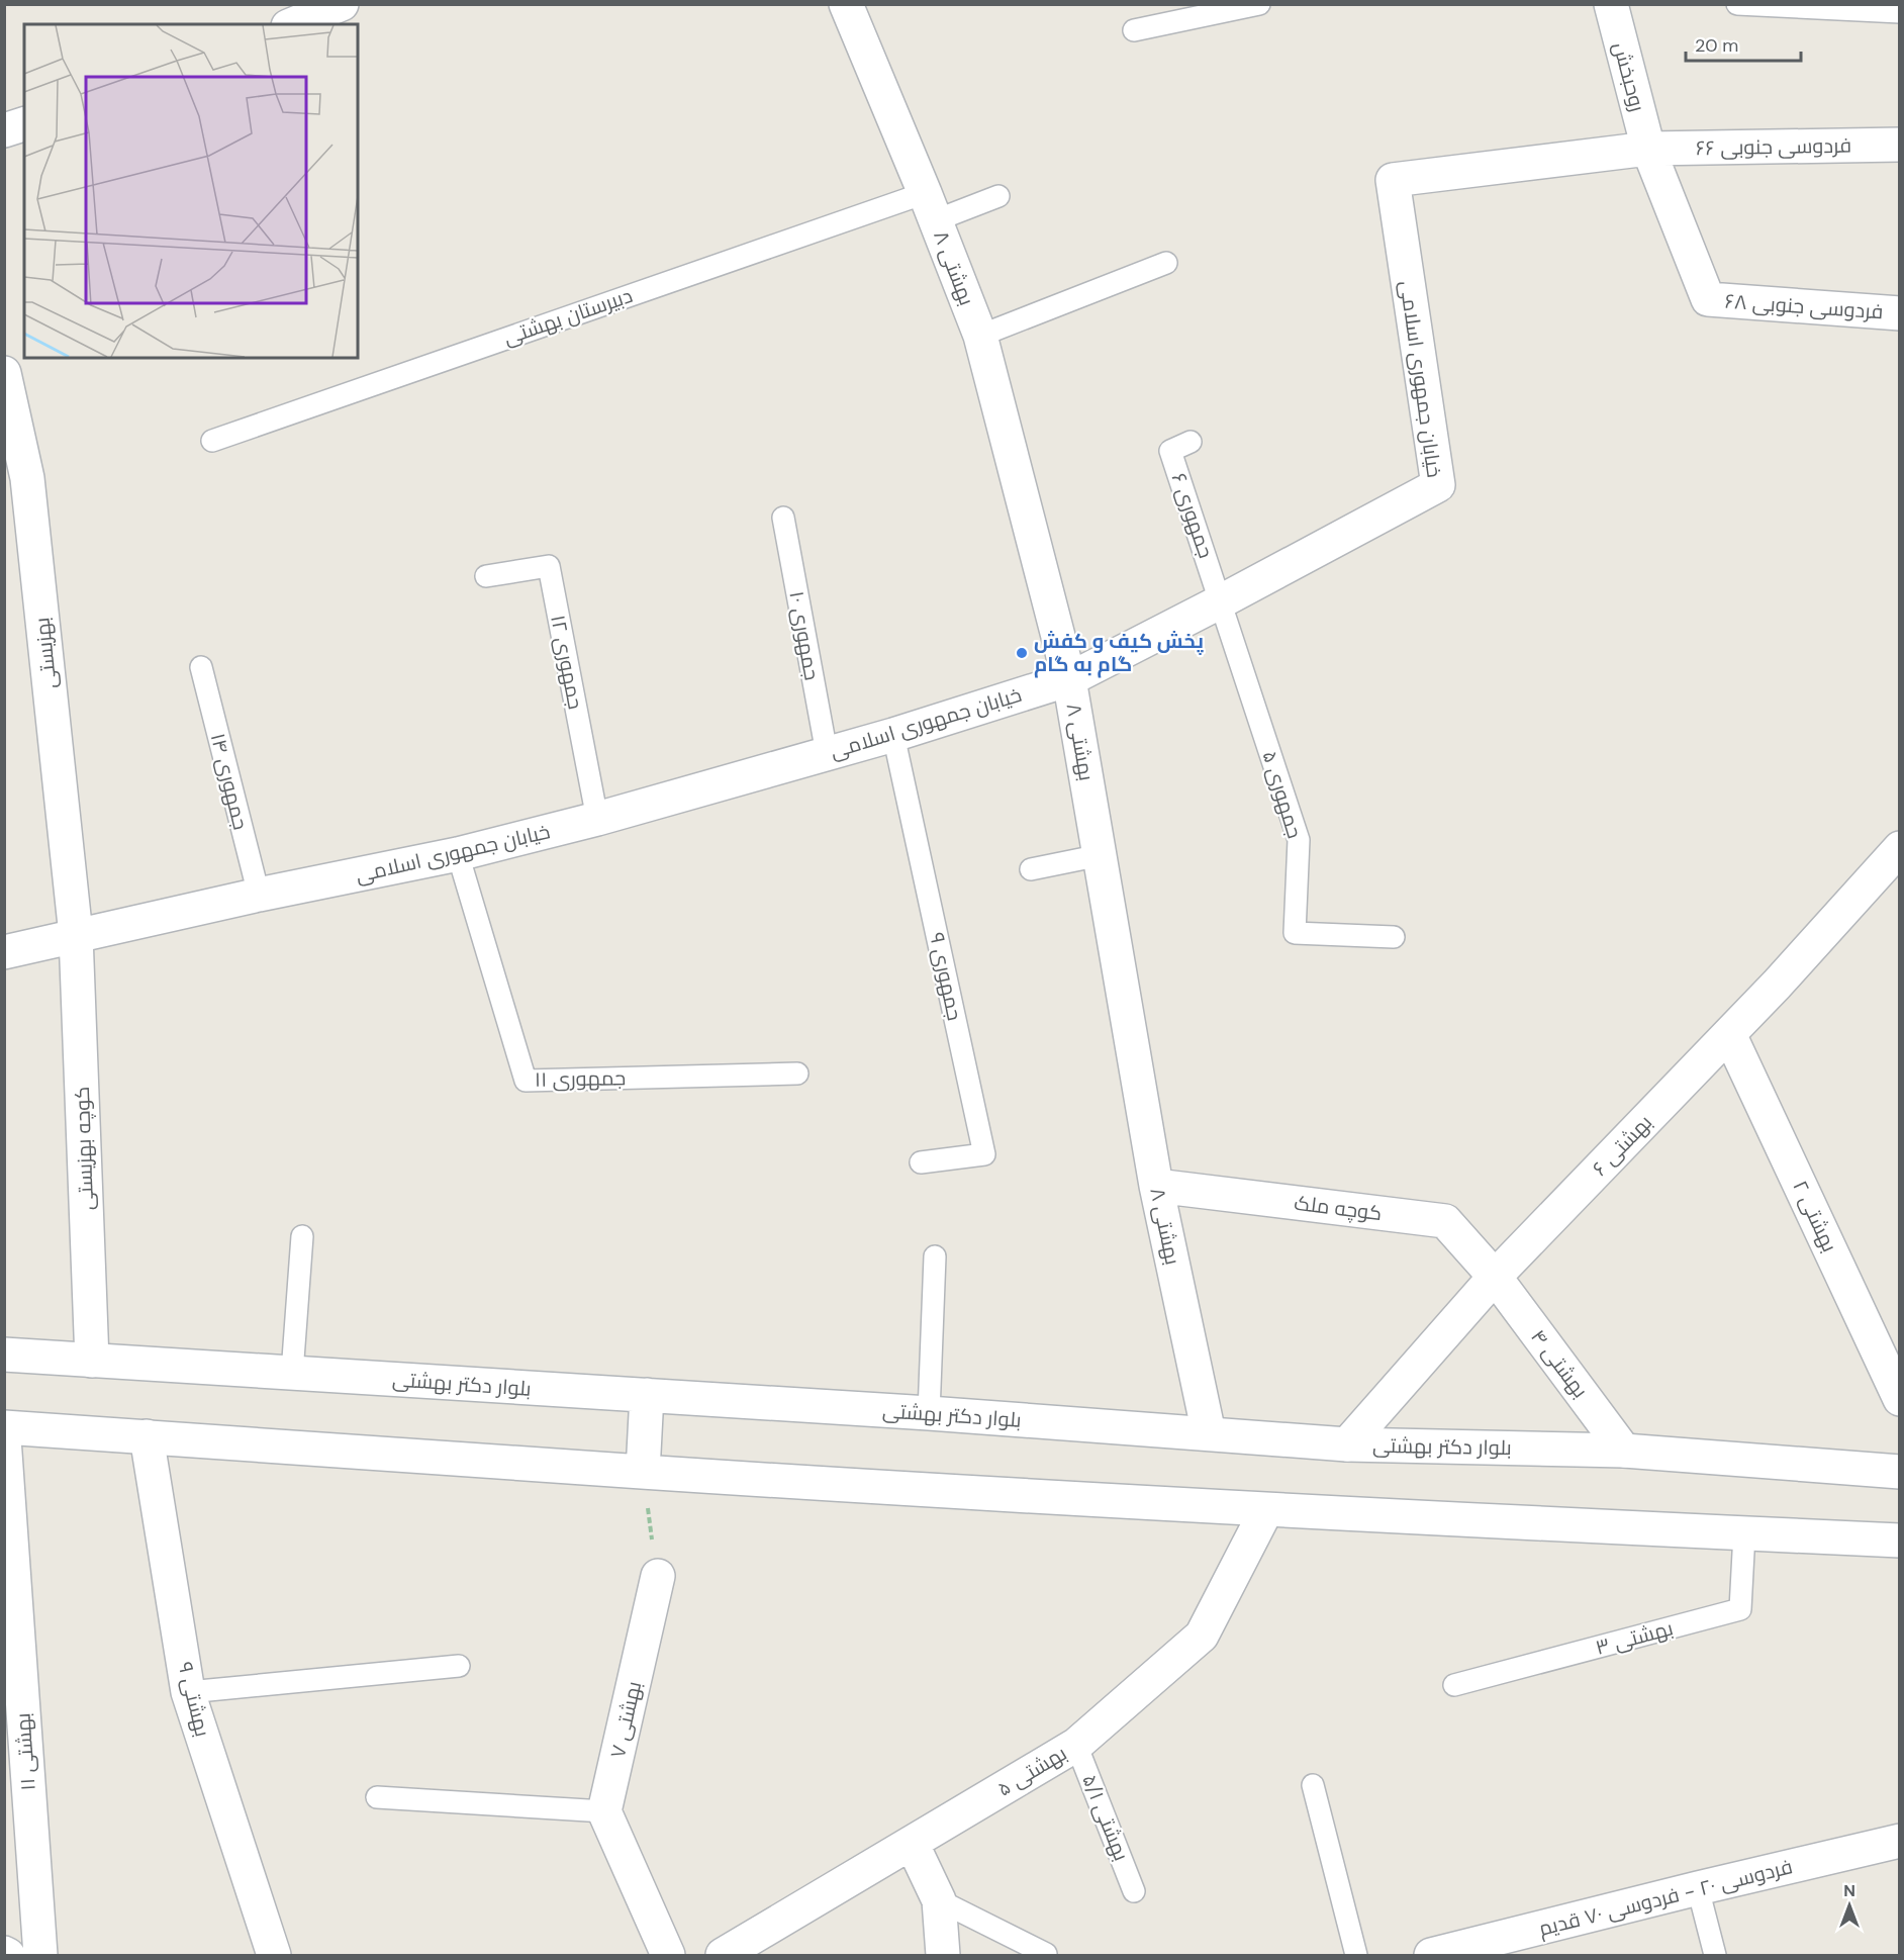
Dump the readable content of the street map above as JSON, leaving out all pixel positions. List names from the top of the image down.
{
  "streets": {
    "street": [
      "روحبخش",
      "فردوسی جنوبی ۶۶",
      "بهشتی ۸",
      "فردوسی جنوبی ۶۸",
      "خیابان جمهوری اسلامی",
      "بهزیستی",
      "بهشتی ۶",
      "کوچه بهزیستی",
      "کوچه ملک",
      "بهشتی ۲",
      "بهشتی ۴",
      "بلوار دکتر بهشتی",
      "بهشتی ۹",
      "بهشتی ۷",
      "بهشتی ۱۱",
      "بهشتی ۵",
      "فردوسی ۲۰ - فردوسی ۷۰ قدیم"
    ],
    "lane": [
      "دبیرستان بهشتی",
      "جمهوری ۶",
      "جمهوری ۱۰",
      "جمهوری ۱۲",
      "جمهوری ۱۴",
      "جمهوری ۵",
      "جمهوری ۹",
      "جمهوری ۱۱",
      "بهشتی ۳",
      "بهشتی ۵/۱"
    ]
  },
  "crossings": [
    ["روحبخش", "فردوسی جنوبی ۶۶"],
    ["روحبخش", "فردوسی جنوبی ۶۸"],
    ["روحبخش", "خیابان جمهوری اسلامی"],
    ["فردوسی جنوبی ۶۶", "خیابان جمهوری اسلامی"],
    ["بهشتی ۸", "دبیرستان بهشتی"],
    ["بهشتی ۸", "خیابان جمهوری اسلامی"],
    ["بهشتی ۸", "کوچه ملک"],
    ["بهشتی ۸", "بلوار دکتر بهشتی"],
    ["خیابان جمهوری اسلامی", "جمهوری ۶"],
    ["خیابان جمهوری اسلامی", "جمهوری ۱۰"],
    ["خیابان جمهوری اسلامی", "بهزیستی"],
    ["خیابان جمهوری اسلامی", "جمهوری ۱۲"],
    ["خیابان جمهوری اسلامی", "جمهوری ۱۴"],
    ["خیابان جمهوری اسلامی", "جمهوری ۵"],
    ["خیابان جمهوری اسلامی", "جمهوری ۹"],
    ["خیابان جمهوری اسلامی", "جمهوری ۱۱"],
    ["خیابان جمهوری اسلامی", "کوچه بهزیستی"],
    ["جمهوری ۶", "جمهوری ۵"],
    ["بهزیستی", "کوچه بهزیستی"],
    ["بهشتی ۶", "کوچه ملک"],
    ["بهشتی ۶", "بهشتی ۲"],
    ["بهشتی ۶", "بهشتی ۴"],
    ["بهشتی ۶", "بلوار دکتر بهشتی"],
    ["کوچه بهزیستی", "بلوار دکتر بهشتی"],
    ["کوچه ملک", "بهشتی ۴"],
    ["بهشتی ۴", "بلوار دکتر بهشتی"],
    ["بهشتی ۵", "بهشتی ۵/۱"]
  ],
  "places": ["پخش کیف و کفش گام به گام"],
  "scale_bar": "20 m",
  "north": "top"
}
